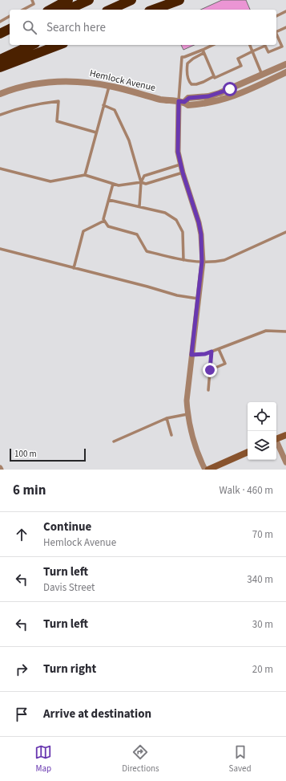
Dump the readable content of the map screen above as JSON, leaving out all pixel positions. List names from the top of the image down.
{
  "streets": {
    "street": ["Hemlock Avenue"]
  },
  "scale_bar": "100 m",
  "page": {
    "search": "Search here",
    "scale": "100 m",
    "heading": ["6 min", "Walk · 460 m"],
    "list": [
      ["Continue", "Hemlock Avenue", "70 m"],
      ["Turn left", "Davis Street", "340 m"],
      ["Turn left", "30 m"],
      ["Turn right", "20 m"],
      "Arrive at destination"
    ],
    "nav": ["Map", "Directions", "Saved"]
  }
}
